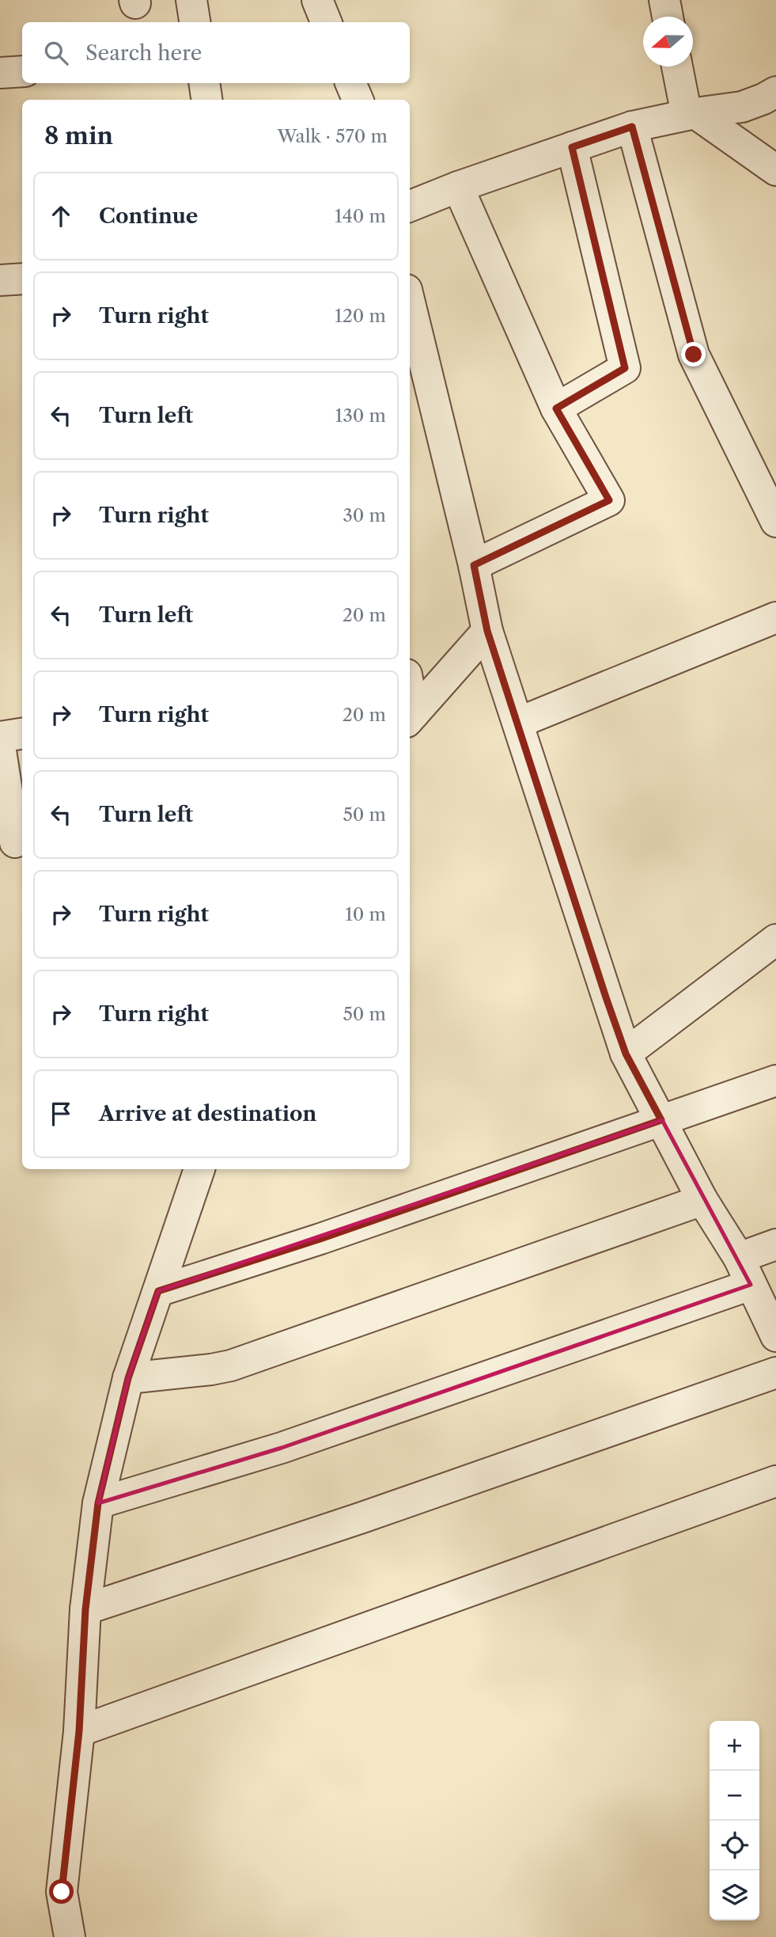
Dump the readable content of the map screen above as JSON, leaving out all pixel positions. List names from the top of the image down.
{
  "north": "left",
  "page": {
    "search": "Search here",
    "heading": ["8 min", "Walk · 570 m"],
    "list": [
      ["Continue", "140 m"],
      ["Turn right", "120 m"],
      ["Turn left", "130 m"],
      ["Turn right", "30 m"],
      ["Turn left", "20 m"],
      ["Turn right", "20 m"],
      ["Turn left", "50 m"],
      ["Turn right", "10 m"],
      ["Turn right", "50 m"],
      "Arrive at destination"
    ],
    "map_buttons": ["+", "−"]
  }
}
